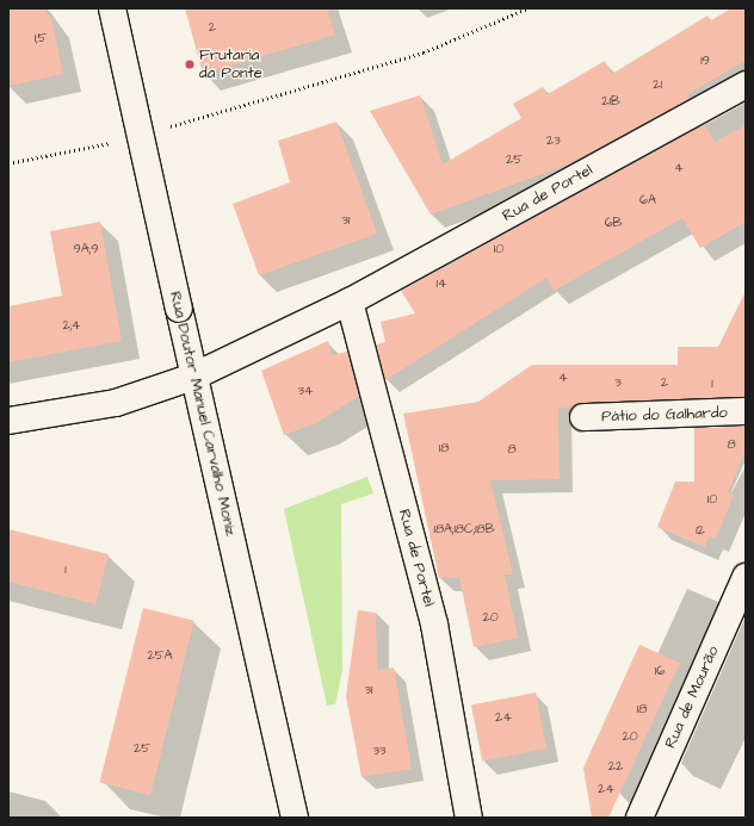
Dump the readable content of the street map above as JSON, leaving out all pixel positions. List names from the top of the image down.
{
  "streets": {
    "street": [
      "Rua de Portel",
      "Rua Doutor Manuel Carvalho Moniz",
      "Pátio do Galhardo",
      "Rua de Mourão"
    ]
  },
  "crossings": [
    ["Rua de Portel", "Rua Doutor Manuel Carvalho Moniz"]
  ],
  "places": ["Frutaria da Ponte"],
  "house_numbers": [
    "2",
    "1;5",
    "19",
    "21",
    "21B",
    "23",
    "25",
    "4",
    "6A",
    "31",
    "6B",
    "9A;9",
    "10",
    "14",
    "2;4",
    "4",
    "3",
    "2",
    "1",
    "34",
    "8",
    "18",
    "8",
    "10",
    "18A;18C;18B",
    "12",
    "1",
    "20",
    "25A",
    "16",
    "31",
    "18",
    "24",
    "20",
    "25",
    "33",
    "22",
    "24"
  ]
}
